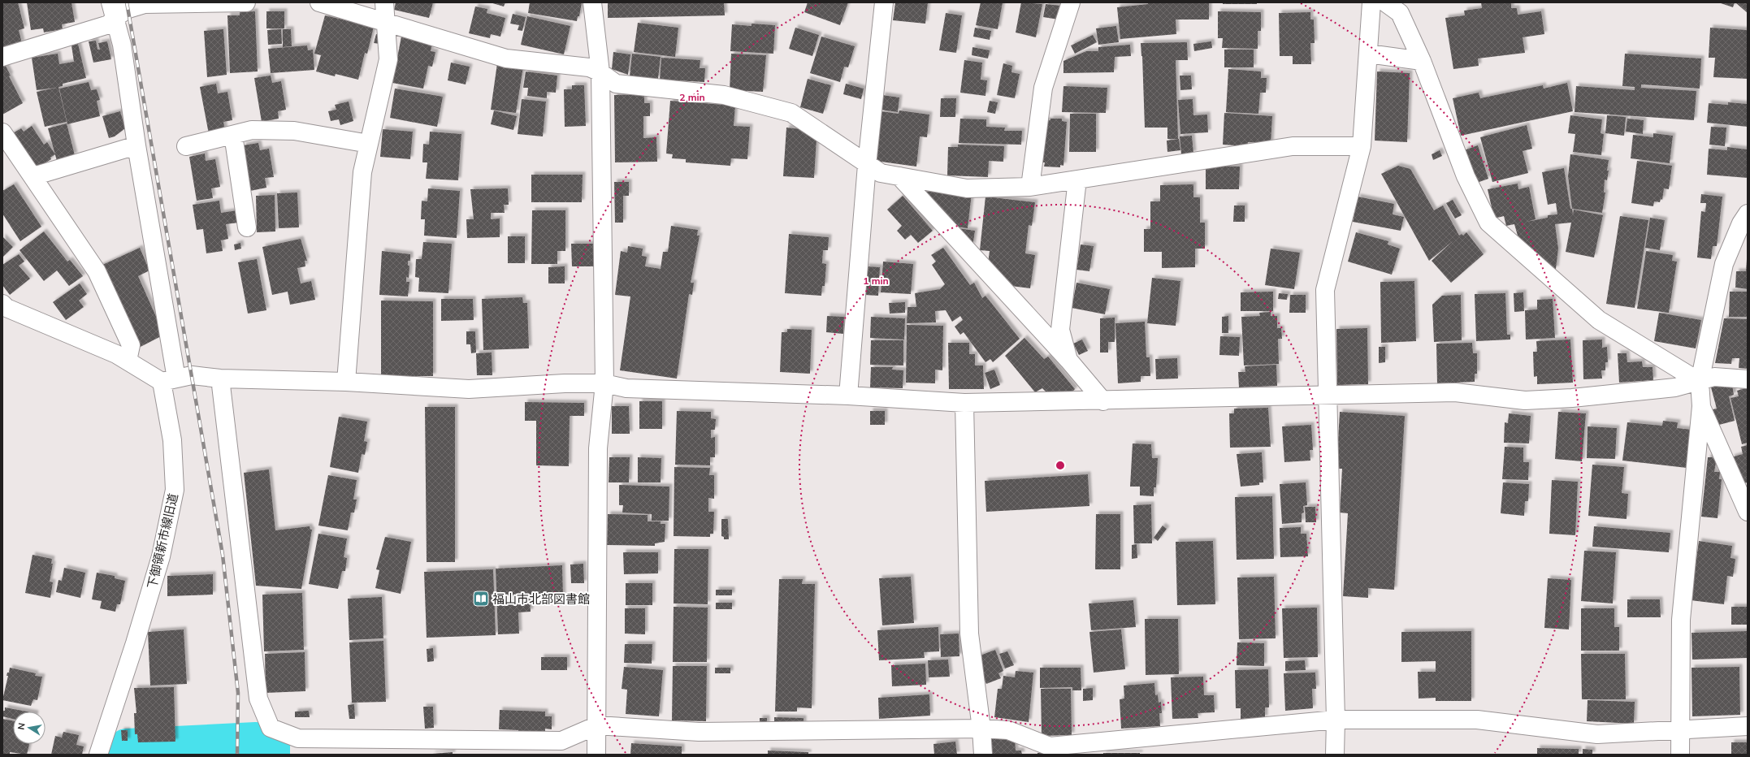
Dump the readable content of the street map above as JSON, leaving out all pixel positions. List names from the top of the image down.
{
  "streets": {
    "street": ["下御領新市線旧道"]
  },
  "places": {
    "library": ["福山市北部図書館"]
  },
  "north": "left",
  "rings": ["2 min", "1 min"]
}
